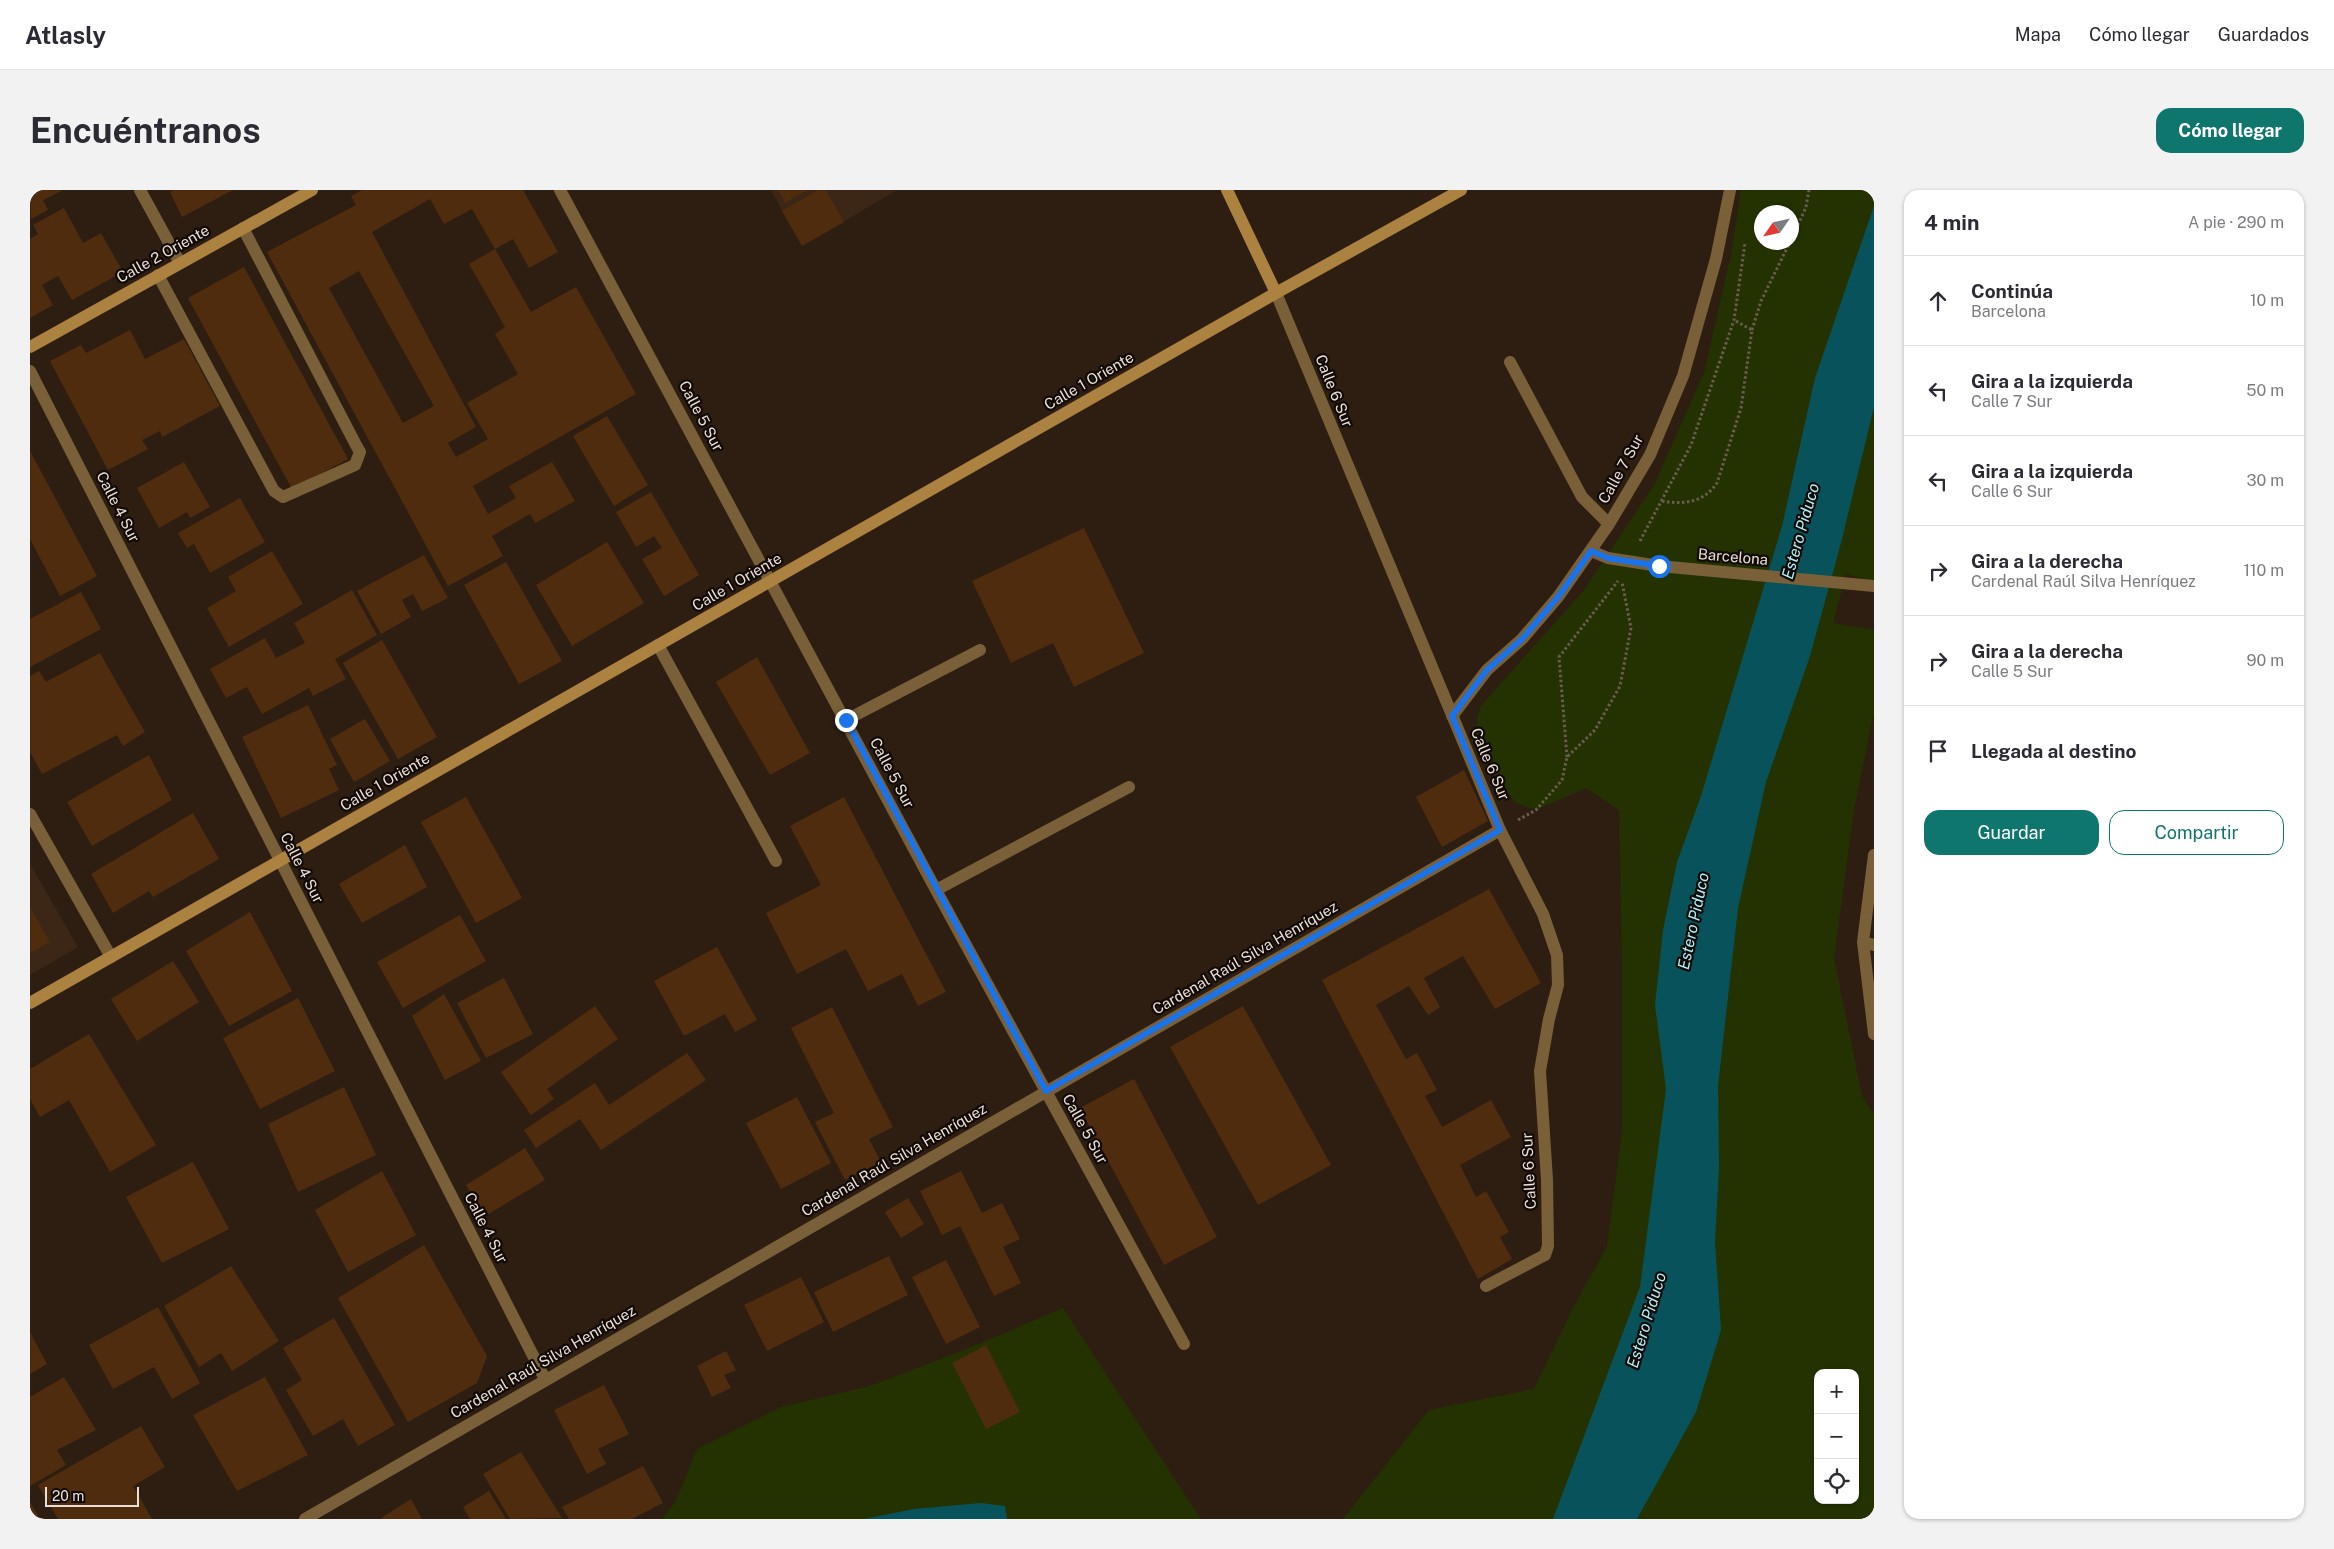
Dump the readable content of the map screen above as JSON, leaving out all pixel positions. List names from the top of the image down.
{
  "streets": {
    "main road": ["Calle 2 Oriente", "Calle 1 Oriente", "Calle 6 Sur"],
    "street": [
      "Calle 5 Sur",
      "Calle 7 Sur",
      "Calle 4 Sur",
      "Barcelona",
      "Cardenal Raúl Silva Henríquez"
    ]
  },
  "crossings": [
    ["Calle 1 Oriente", "Calle 6 Sur"],
    ["Calle 1 Oriente", "Calle 5 Sur"],
    ["Calle 1 Oriente", "Calle 4 Sur"],
    ["Calle 6 Sur", "Calle 7 Sur"],
    ["Calle 6 Sur", "Cardenal Raúl Silva Henríquez"],
    ["Calle 5 Sur", "Cardenal Raúl Silva Henríquez"],
    ["Calle 7 Sur", "Barcelona"],
    ["Calle 4 Sur", "Cardenal Raúl Silva Henríquez"]
  ],
  "water": ["Estero Piduco"],
  "scale_bar": "20 m",
  "north": "bottom left",
  "page": {
    "header": "Atlasly",
    "nav": ["Mapa", "Cómo llegar", "Guardados"],
    "buttons": [
      "Cómo llegar",
      ["Guardar", "Compartir"]
    ],
    "title": "Encuéntranos",
    "heading": ["4 min", "A pie · 290 m"],
    "list": [
      ["Continúa", "Barcelona", "10 m"],
      ["Gira a la izquierda", "Calle 7 Sur", "50 m"],
      ["Gira a la izquierda", "Calle 6 Sur", "30 m"],
      ["Gira a la derecha", "Cardenal Raúl Silva Henríquez", "110 m"],
      ["Gira a la derecha", "Calle 5 Sur", "90 m"],
      "Llegada al destino"
    ],
    "map_buttons": ["+", "−"],
    "scale": "20 m"
  }
}
